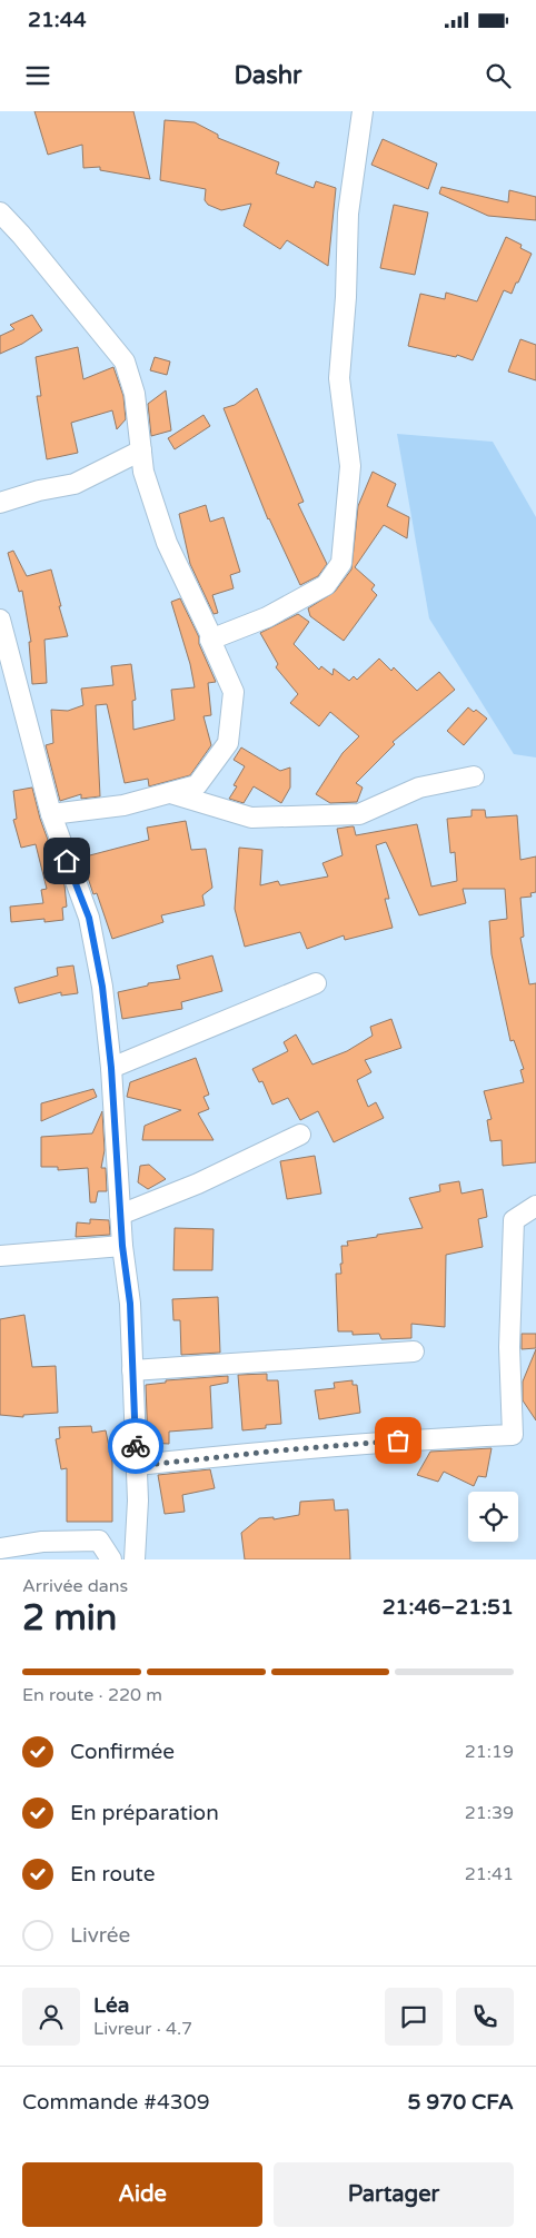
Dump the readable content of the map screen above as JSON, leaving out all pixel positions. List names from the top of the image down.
{
  "page": {
    "status": "21:44",
    "header": "Dashr",
    "heading": ["2 min", "Arrivée dans", "21:46–21:51"],
    "panel": [
      "Léa",
      "Livreur · 4.7",
      "Commande #4309",
      "5 970 CFA"
    ],
    "bar": "En route · 220 m",
    "list": [
      ["Confirmée", "21:19"],
      ["En préparation", "21:39"],
      ["En route", "21:41"],
      "Livrée"
    ],
    "buttons": ["Aide", "Partager"]
  }
}
